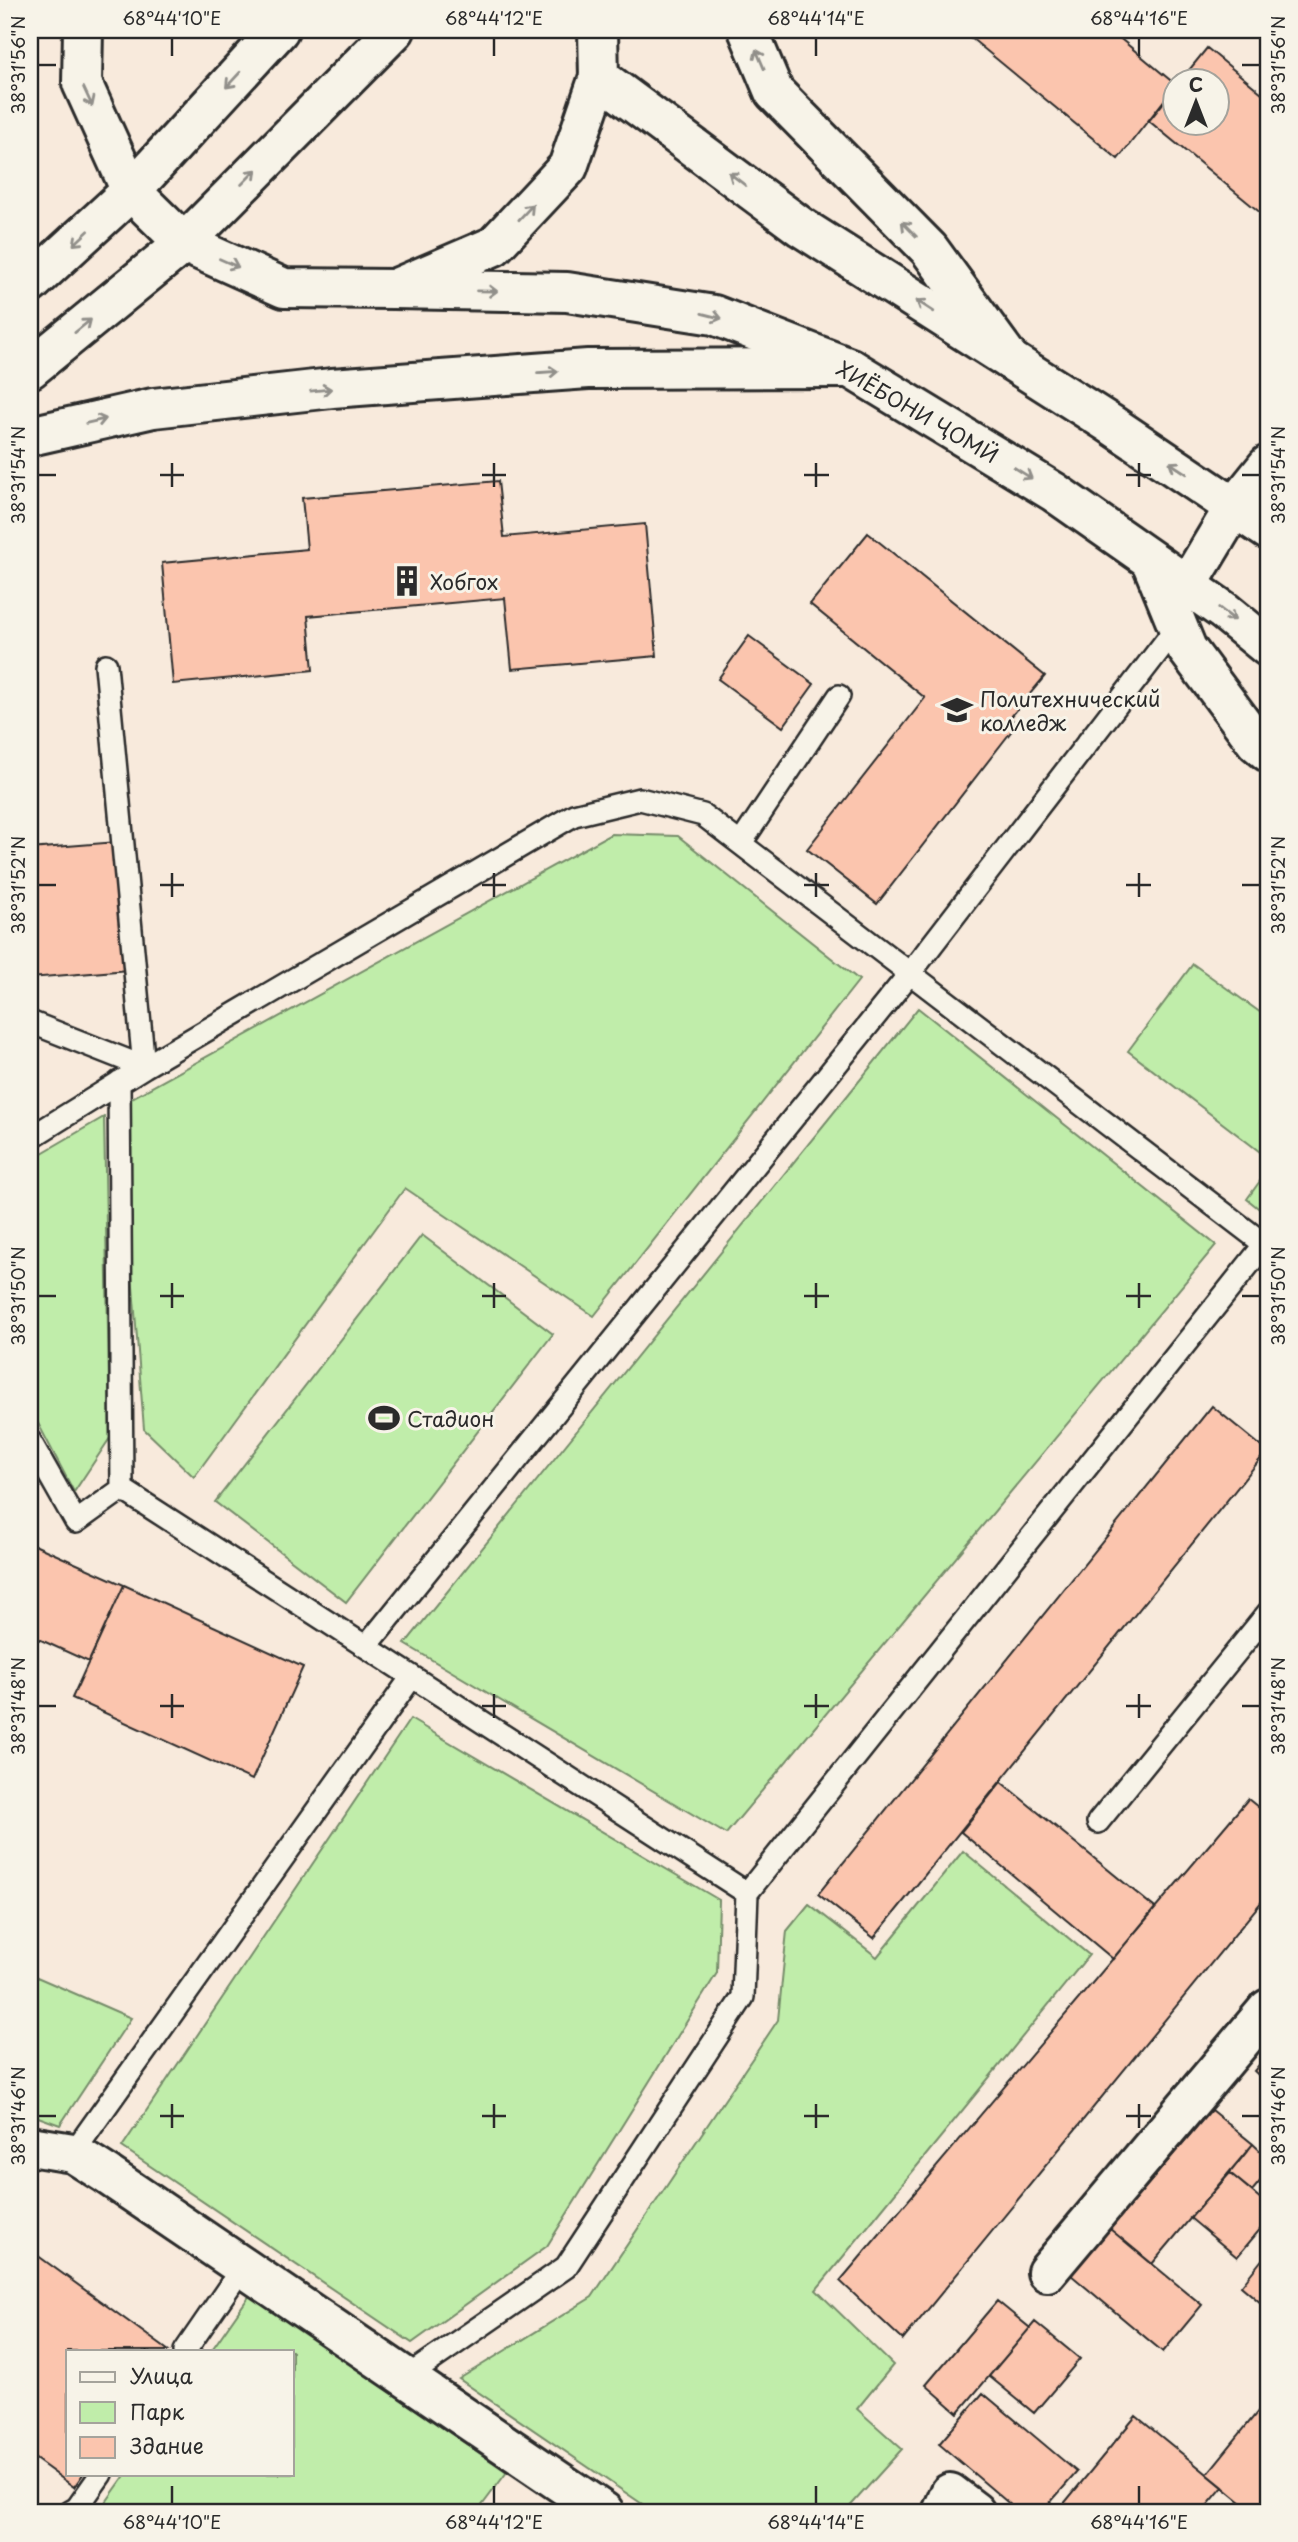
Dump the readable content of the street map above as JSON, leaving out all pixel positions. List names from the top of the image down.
{
  "streets": {
    "main road": ["ХИЁБОНИ ҶОМӢ"]
  },
  "places": {
    "building": ["Хобгох"],
    "school or university": ["Политехнический колледж"],
    "sports": ["Стадион"]
  },
  "legend": ["Улица", "Парк", "Здание"],
  "north": "top",
  "coordinates": [
    "68°44'10\"E",
    "68°44'12\"E",
    "68°44'14\"E",
    "68°44'16\"E",
    "38°31'56\"N",
    "38°31'54\"N",
    "38°31'52\"N",
    "38°31'50\"N",
    "38°31'48\"N",
    "38°31'46\"N"
  ]
}
